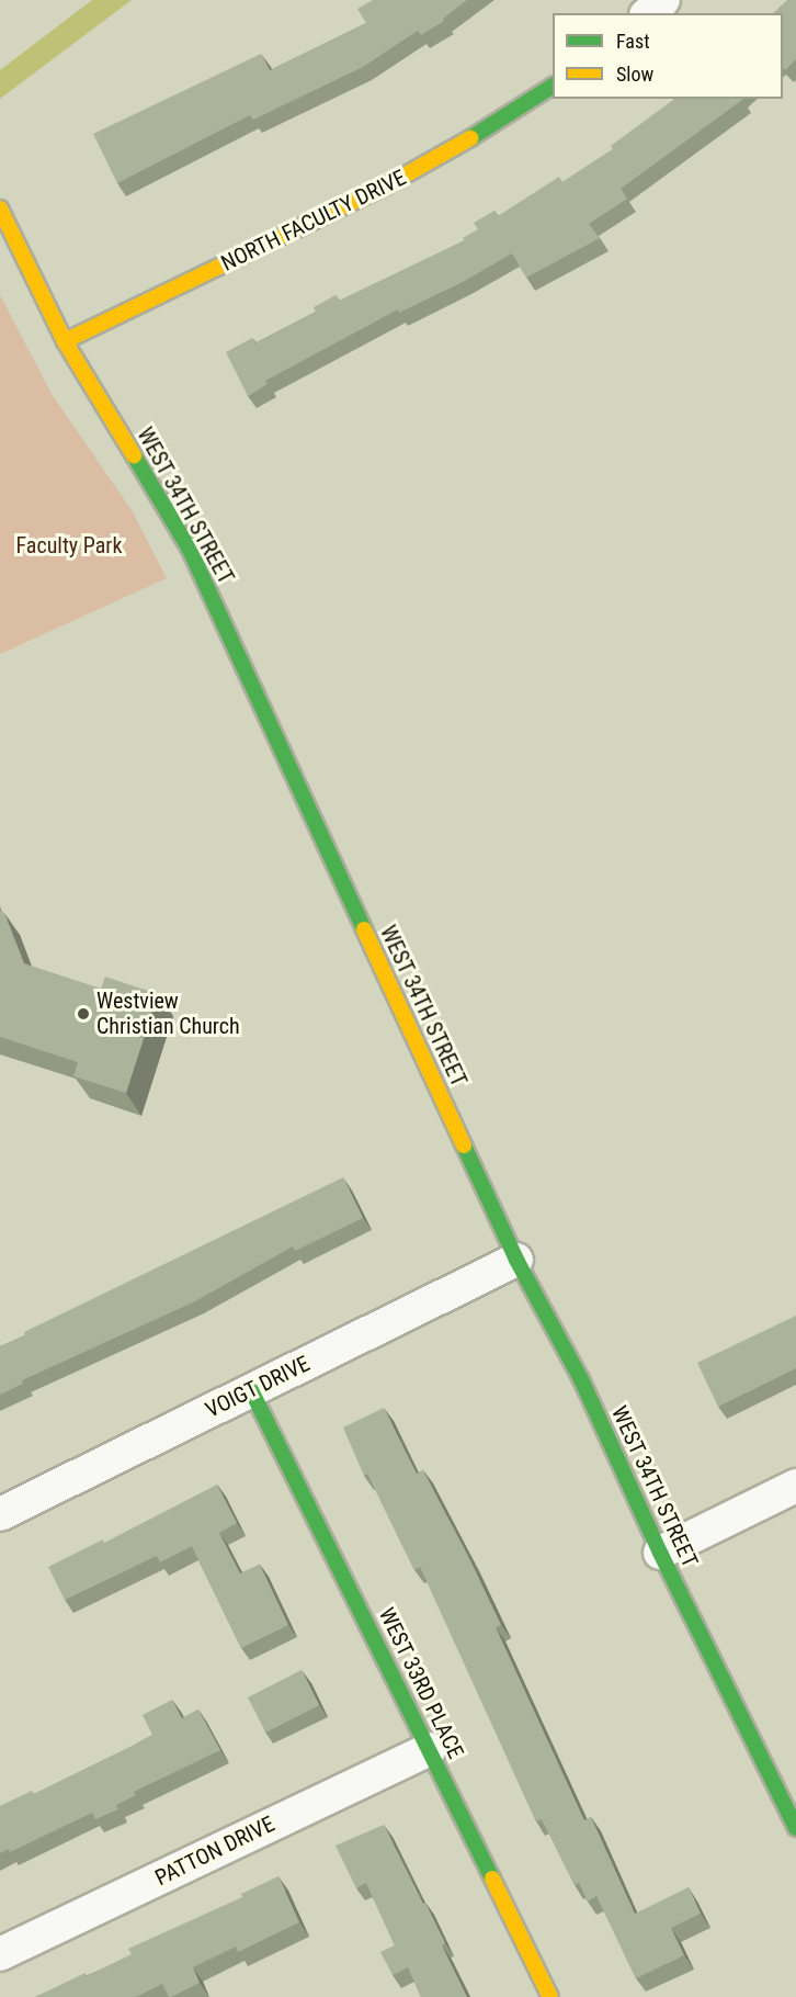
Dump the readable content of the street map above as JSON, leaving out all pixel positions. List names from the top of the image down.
{
  "streets": {
    "street": [
      "NORTH FACULTY DRIVE",
      "WEST 34TH STREET",
      "VOIGT DRIVE",
      "WEST 33RD PLACE",
      "PATTON DRIVE"
    ]
  },
  "crossings": [
    ["NORTH FACULTY DRIVE", "WEST 34TH STREET"],
    ["WEST 34TH STREET", "VOIGT DRIVE"],
    ["VOIGT DRIVE", "WEST 33RD PLACE"],
    ["WEST 33RD PLACE", "PATTON DRIVE"]
  ],
  "parks": ["Faculty Park"],
  "places": ["Westview Christian Church"],
  "legend": ["Fast", "Slow"]
}
